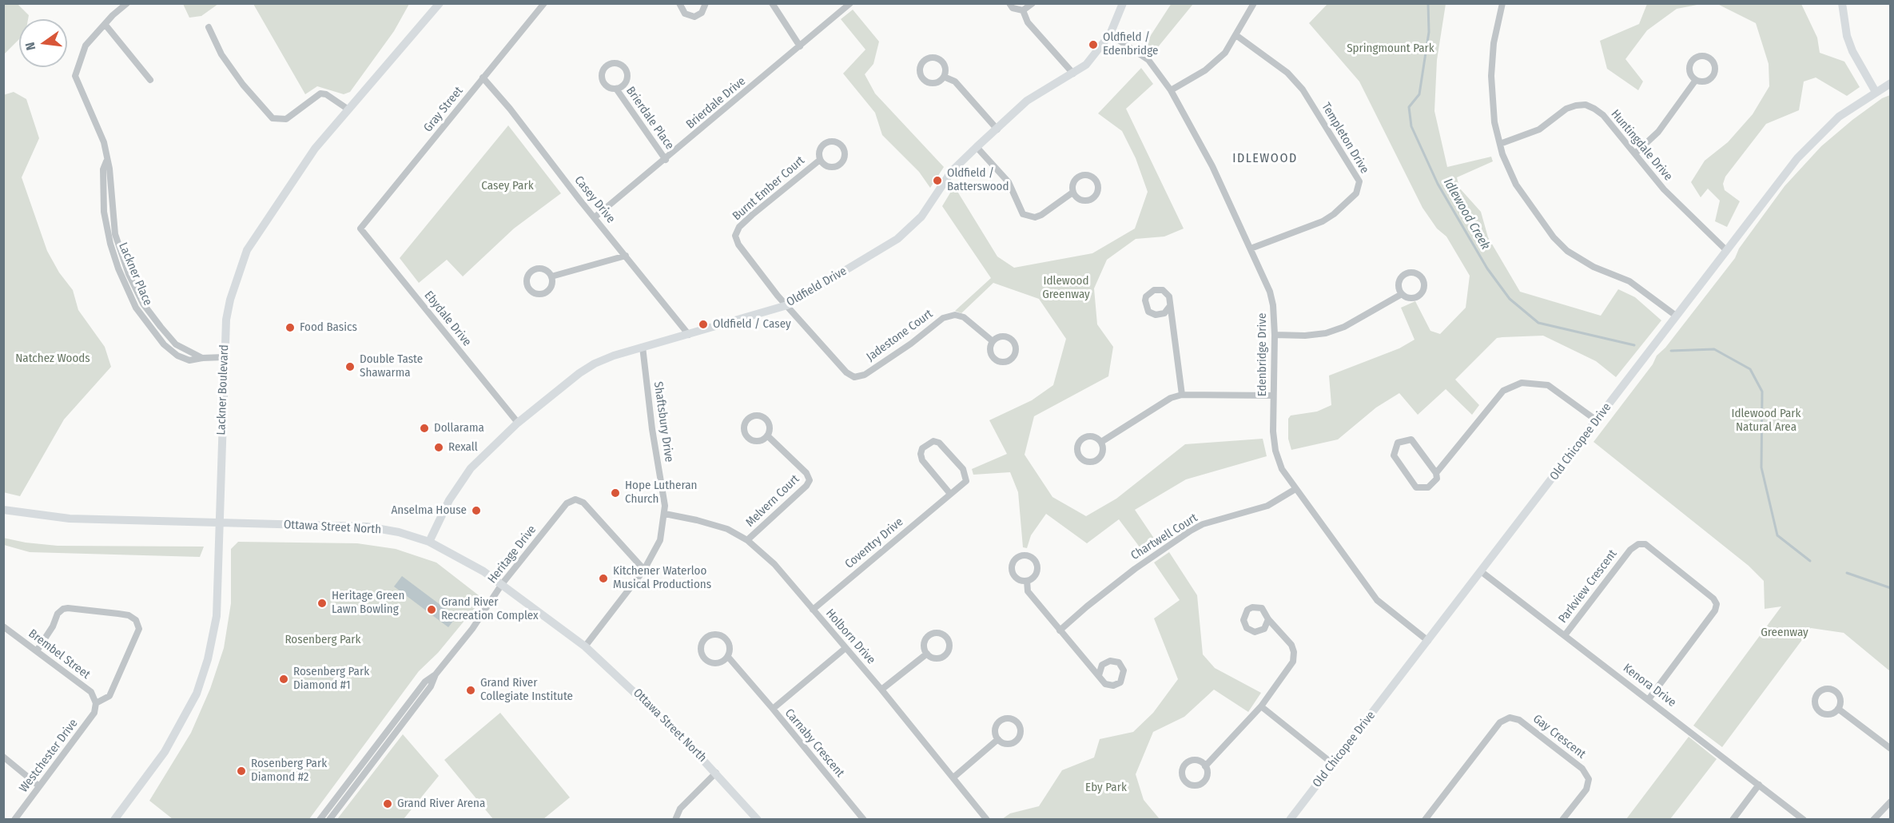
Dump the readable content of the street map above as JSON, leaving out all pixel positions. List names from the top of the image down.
{
  "streets": {
    "street": [
      "Brierdale Drive",
      "Gray Street",
      "Brierdale Place",
      "Templeton Drive",
      "Huntingdale Drive",
      "Burnt Ember Court",
      "Casey Drive",
      "Lackner Place",
      "Oldfield Drive",
      "Ebydale Drive",
      "Jadestone Court",
      "Edenbridge Drive",
      "Lackner Boulevard",
      "Shaftsbury Drive",
      "Old Chicopee Drive",
      "Melvern Court",
      "Ottawa Street North",
      "Chartwell Court",
      "Coventry Drive",
      "Heritage Drive",
      "Parkview Crescent",
      "Holborn Drive",
      "Brembel Street",
      "Kenora Drive",
      "Gay Crescent",
      "Carnaby Crescent",
      "Westchester Drive"
    ]
  },
  "crossings": [
    ["Brierdale Drive", "Brierdale Place"],
    ["Brierdale Drive", "Casey Drive"],
    ["Gray Street", "Casey Drive"],
    ["Gray Street", "Ebydale Drive"],
    ["Templeton Drive", "Edenbridge Drive"],
    ["Huntingdale Drive", "Old Chicopee Drive"],
    ["Burnt Ember Court", "Oldfield Drive"],
    ["Burnt Ember Court", "Jadestone Court"],
    ["Casey Drive", "Oldfield Drive"],
    ["Lackner Place", "Lackner Boulevard"],
    ["Oldfield Drive", "Ebydale Drive"],
    ["Oldfield Drive", "Jadestone Court"],
    ["Oldfield Drive", "Edenbridge Drive"],
    ["Oldfield Drive", "Shaftsbury Drive"],
    ["Oldfield Drive", "Ottawa Street North"],
    ["Edenbridge Drive", "Old Chicopee Drive"],
    ["Edenbridge Drive", "Chartwell Court"],
    ["Lackner Boulevard", "Ottawa Street North"],
    ["Shaftsbury Drive", "Ottawa Street North"],
    ["Shaftsbury Drive", "Heritage Drive"],
    ["Shaftsbury Drive", "Holborn Drive"],
    ["Old Chicopee Drive", "Kenora Drive"],
    ["Melvern Court", "Holborn Drive"],
    ["Ottawa Street North", "Heritage Drive"],
    ["Coventry Drive", "Holborn Drive"],
    ["Parkview Crescent", "Kenora Drive"],
    ["Holborn Drive", "Carnaby Crescent"],
    ["Brembel Street", "Westchester Drive"]
  ],
  "districts": ["IDLEWOOD"],
  "water": ["Idlewood Creek"],
  "parks": [
    "Springmount Park",
    "Casey Park",
    "Idlewood Greenway",
    "Natchez Woods",
    "Idlewood Park Natural Area",
    "Greenway",
    "Rosenberg Park",
    "Eby Park"
  ],
  "places": [
    "Oldfield / Edenbridge",
    "Oldfield / Batterswood",
    "Oldfield / Casey",
    "Food Basics",
    "Double Taste Shawarma",
    "Dollarama",
    "Rexall",
    "Hope Lutheran Church",
    "Anselma House",
    "Kitchener Waterloo Musical Productions",
    "Heritage Green Lawn Bowling",
    "Grand River Recreation Complex",
    "Rosenberg Park Diamond #1",
    "Grand River Collegiate Institute",
    "Rosenberg Park Diamond #2",
    "Grand River Arena"
  ],
  "north": "left"
}
